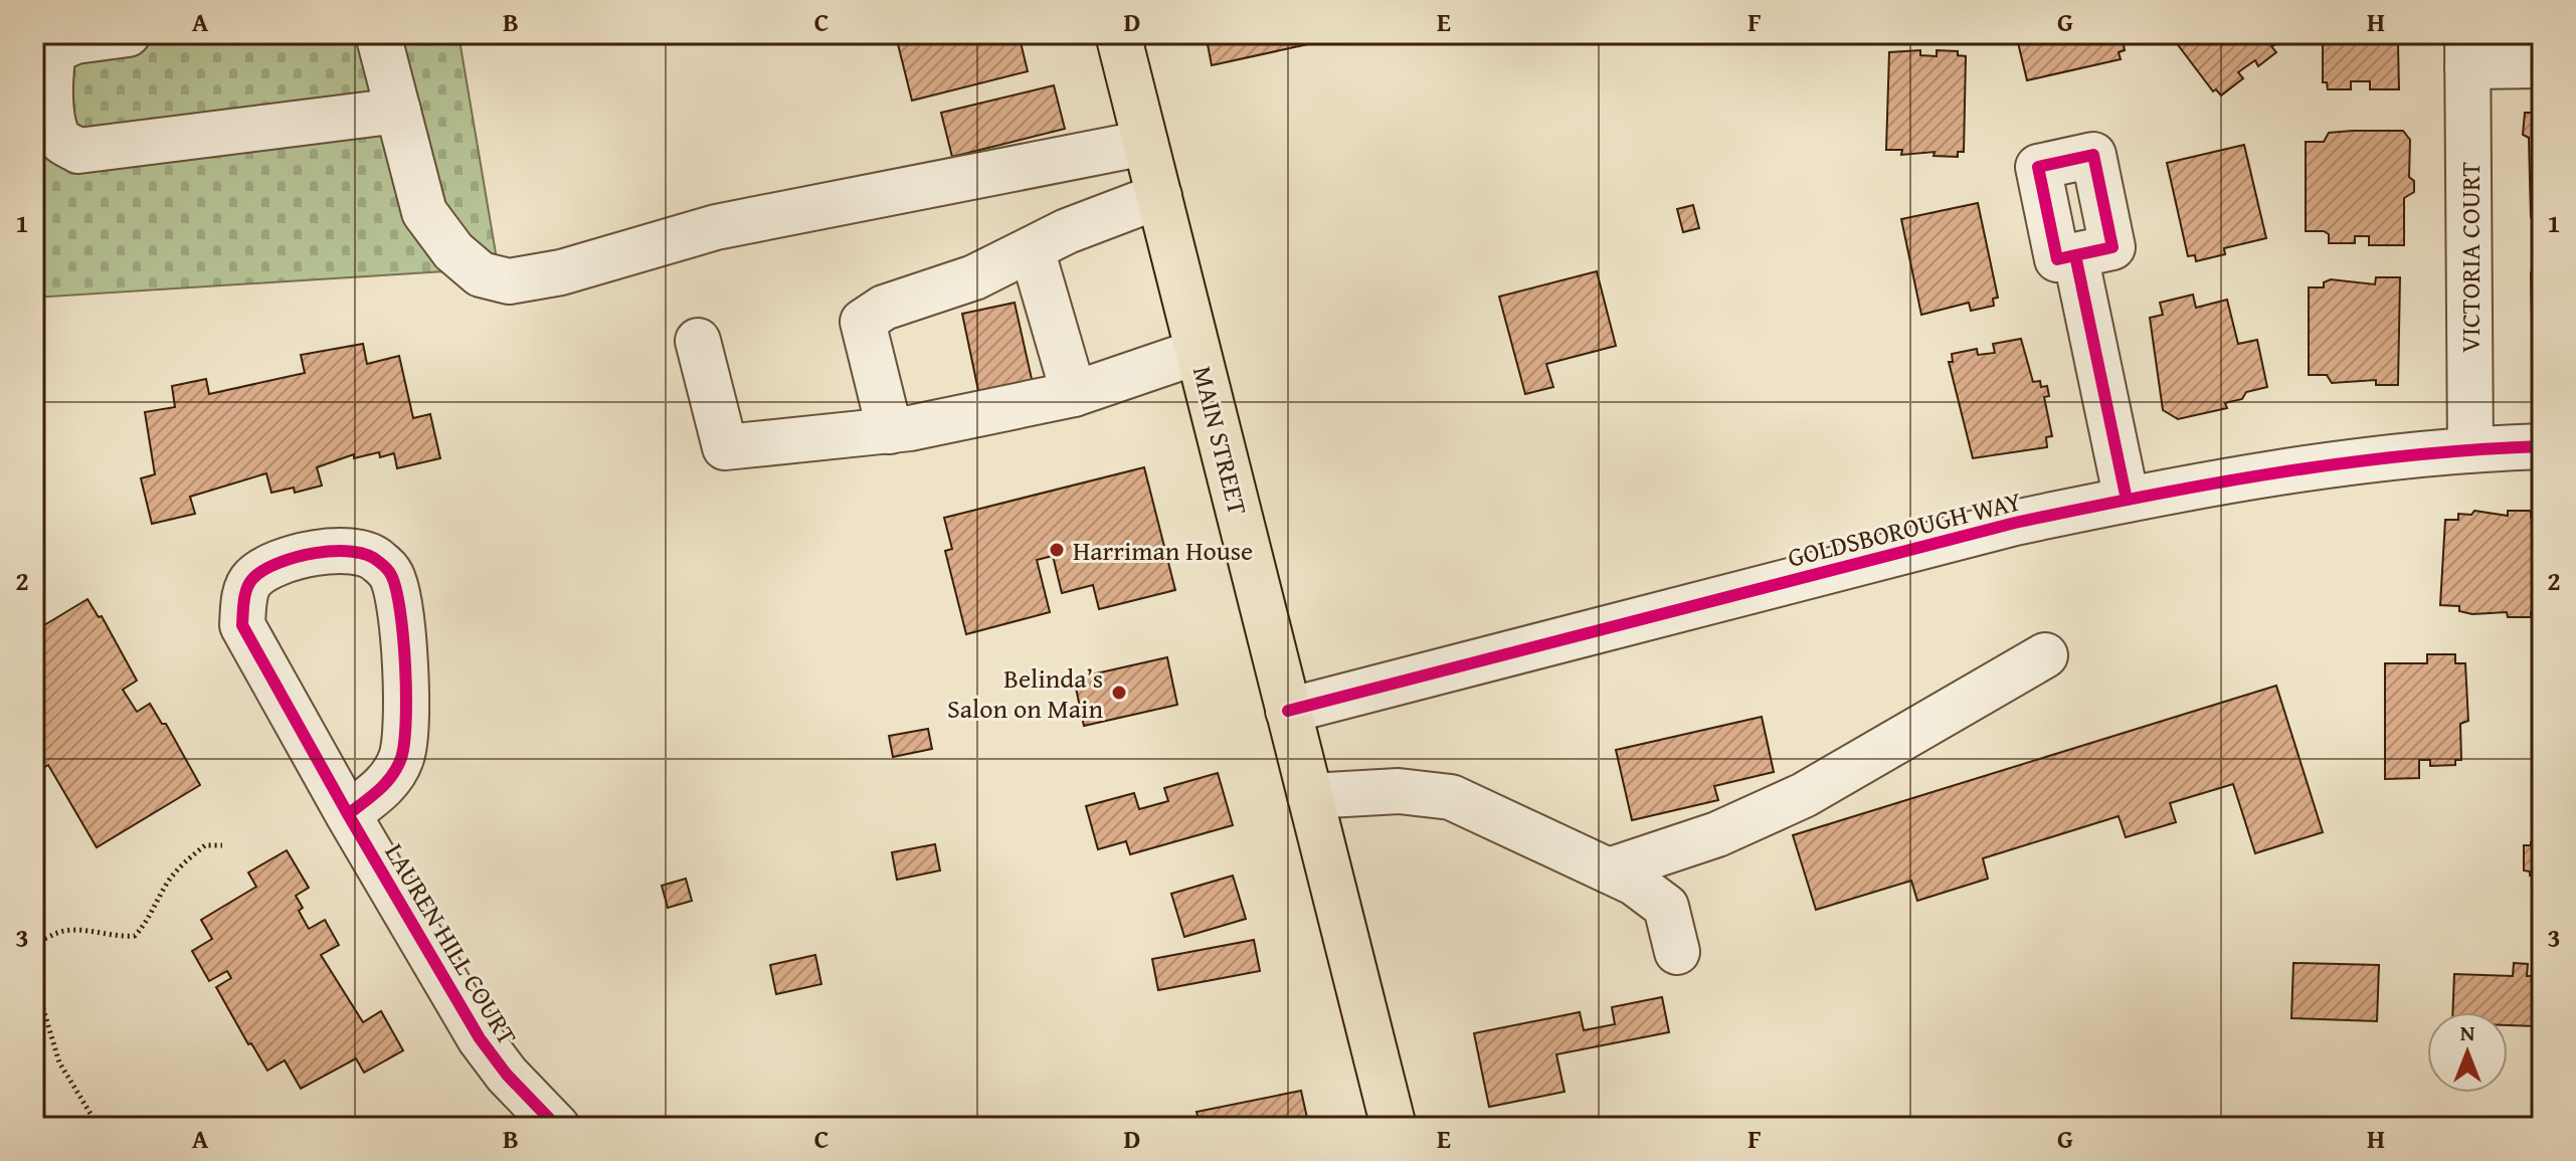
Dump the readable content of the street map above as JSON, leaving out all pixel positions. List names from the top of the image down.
{
  "streets": {
    "main road": ["MAIN STREET"],
    "street": ["VICTORIA COURT", "GOLDSBOROUGH WAY", "LAUREN HILL COURT"]
  },
  "crossings": [
    ["VICTORIA COURT", "GOLDSBOROUGH WAY"],
    ["MAIN STREET", "GOLDSBOROUGH WAY"]
  ],
  "places": ["Harriman House", "Belinda’s Salon on Main"],
  "north": "top",
  "grid": {
    "columns": [
      "A",
      "B",
      "C",
      "D",
      "E",
      "F",
      "G",
      "H"
    ],
    "rows": ["1", "2", "3"]
  }
}
